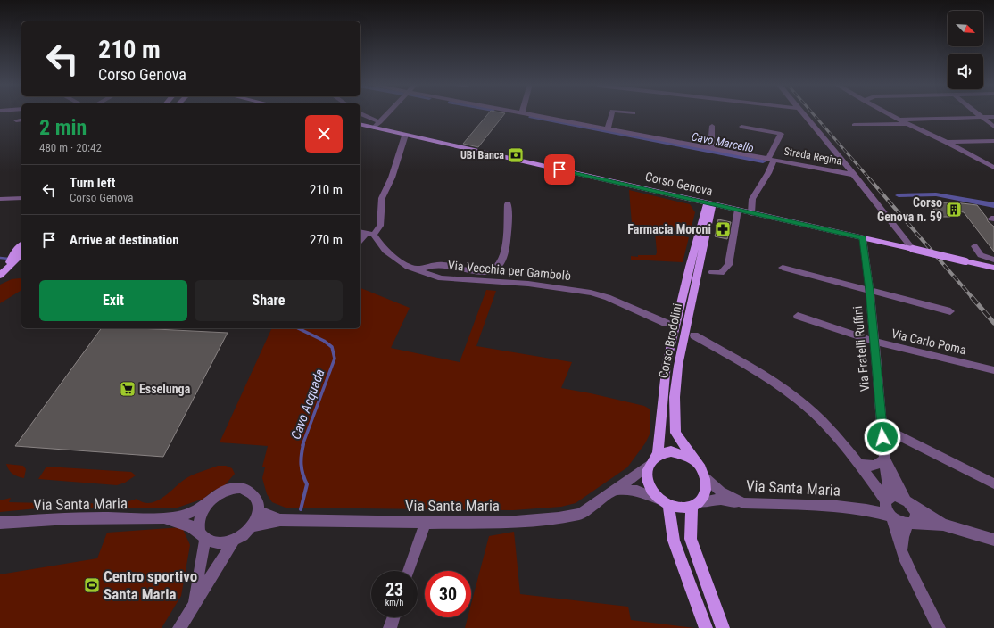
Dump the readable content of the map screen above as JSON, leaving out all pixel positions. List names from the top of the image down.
{
  "streets": {
    "main road": ["Corso Genova", "Corso Brodolini"],
    "street": [
      "Strada Regina",
      "Via Vecchia per Gambolò",
      "Via Carlo Poma",
      "Via Fratelli Ruffini",
      "Via Santa Maria"
    ]
  },
  "crossings": [
    ["Corso Genova", "Corso Brodolini"],
    ["Corso Genova", "Via Fratelli Ruffini"],
    ["Corso Brodolini", "Via Santa Maria"],
    ["Via Carlo Poma", "Via Fratelli Ruffini"],
    ["Via Fratelli Ruffini", "Via Santa Maria"]
  ],
  "water": ["Cavo Marcello", "Cavo Acquada"],
  "places": {
    "bank": ["UBI Banca"],
    "building": ["Corso Genova n. 59"],
    "pharmacy": ["Farmacia Moroni"],
    "supermarket": ["Esselunga"],
    "sports": ["Centro sportivo Santa Maria"]
  },
  "north": "bottom right",
  "page": {
    "turn": ["210 m", "Corso Genova"],
    "heading": ["2 min", "480 m · 20:42"],
    "list": [
      {
        "name": "Turn left",
        "note": "Corso Genova",
        "value": "210 m"
      },
      {
        "name": "Arrive at destination",
        "value": "270 m"
      }
    ],
    "buttons": ["Exit", "Share"],
    "speed": "23 km/h",
    "limit": "30"
  }
}
